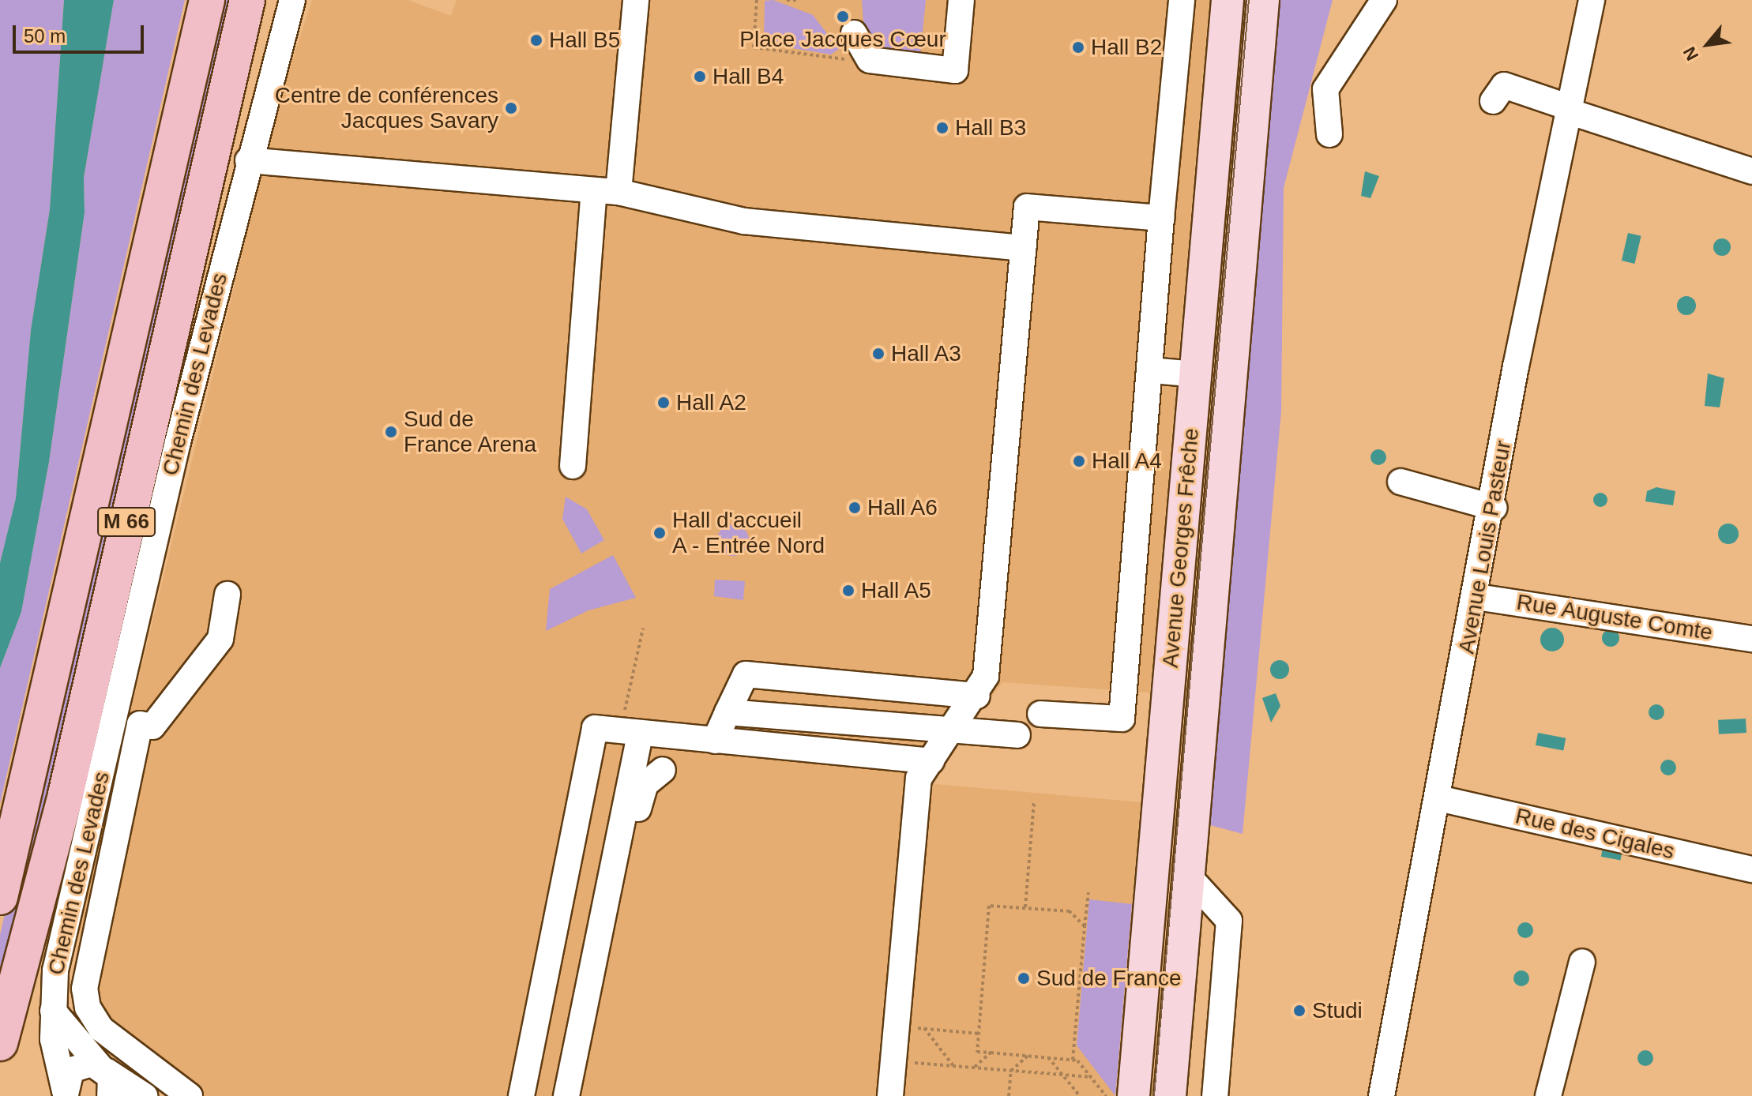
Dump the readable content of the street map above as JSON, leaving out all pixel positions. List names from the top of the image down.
{
  "streets": {
    "highway": ["M 66"],
    "main road": ["Avenue Georges Frêche"],
    "street": [
      "Chemin des Levades",
      "Avenue Louis Pasteur",
      "Rue Auguste Comte",
      "Rue des Cigales"
    ]
  },
  "crossings": [
    ["Avenue Louis Pasteur", "Rue Auguste Comte"],
    ["Avenue Louis Pasteur", "Rue des Cigales"]
  ],
  "places": [
    "Place Jacques Cœur",
    "Hall B5",
    "Hall B2",
    "Hall B4",
    "Centre de conférences Jacques Savary",
    "Hall B3",
    "Hall A3",
    "Hall A2",
    "Sud de France Arena",
    "Hall A4",
    "Hall A6",
    "Hall d'accueil A - Entrée Nord",
    "Hall A5",
    "Sud de France",
    "Studi"
  ],
  "scale_bar": "50 m",
  "north": "bottom left"
}
